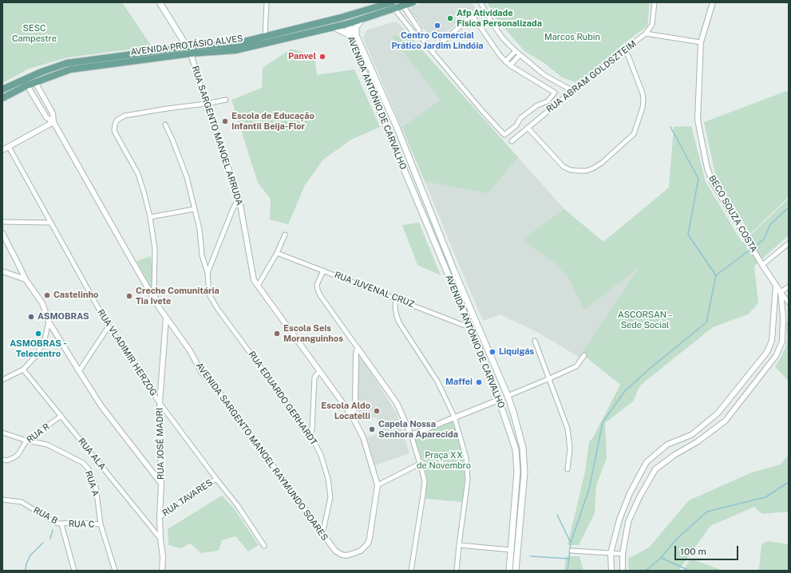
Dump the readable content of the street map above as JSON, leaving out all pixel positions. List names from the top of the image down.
{
  "streets": {
    "main road": ["AVENIDA PROTÁSIO ALVES", "AVENIDA ANTÔNIO DE CARVALHO"],
    "street": [
      "RUA ABRAM GOLDSZTEIM",
      "RUA SARGENTO MANOEL ARRUDA",
      "BECO SOUZA COSTA",
      "RUA JUVENAL CRUZ",
      "RUA VLADIMIR HERZOG",
      "RUA EDUARDO GERHARDT",
      "RUA R",
      "RUA JOSÉ MADRI",
      "AVENIDA SARGENTO MANOEL RAYMUNDO SOARES",
      "RUA ALA",
      "RUA A",
      "RUA TAVARES",
      "RUA B",
      "RUA C"
    ]
  },
  "crossings": [
    ["AVENIDA PROTÁSIO ALVES", "AVENIDA ANTÔNIO DE CARVALHO"],
    ["AVENIDA PROTÁSIO ALVES", "RUA SARGENTO MANOEL ARRUDA"],
    ["AVENIDA PROTÁSIO ALVES", "AVENIDA SARGENTO MANOEL RAYMUNDO SOARES"],
    ["AVENIDA ANTÔNIO DE CARVALHO", "RUA JUVENAL CRUZ"],
    ["RUA SARGENTO MANOEL ARRUDA", "AVENIDA SARGENTO MANOEL RAYMUNDO SOARES"],
    ["RUA VLADIMIR HERZOG", "RUA JOSÉ MADRI"],
    ["RUA VLADIMIR HERZOG", "RUA TAVARES"],
    ["RUA EDUARDO GERHARDT", "AVENIDA SARGENTO MANOEL RAYMUNDO SOARES"],
    ["RUA R", "RUA ALA"],
    ["RUA R", "RUA A"],
    ["RUA JOSÉ MADRI", "AVENIDA SARGENTO MANOEL RAYMUNDO SOARES"],
    ["RUA JOSÉ MADRI", "RUA ALA"],
    ["RUA JOSÉ MADRI", "RUA TAVARES"],
    ["RUA A", "RUA C"],
    ["RUA B", "RUA C"]
  ],
  "parks": [
    "SESC Campestre",
    "Marcos Rubin",
    "ASCORSAN - Sede Social",
    "Praça XX de Novembro"
  ],
  "places": [
    "Afp Atividade Física Personalizada",
    "Centro Comercial Prático Jardim Lindóia",
    "Panvel",
    "Escola de Educação Infantil Beija-Flor",
    "Castelinho",
    "Creche Comunitária Tia Ivete",
    "ASMOBRAS",
    "ASMOBRAS - Telecentro",
    "Escola Seis Moranguinhos",
    "Liquigás",
    "Maffei",
    "Escola Aldo Locatelli",
    "Capela Nossa Senhora Aparecida"
  ],
  "scale_bar": "100 m"
}
